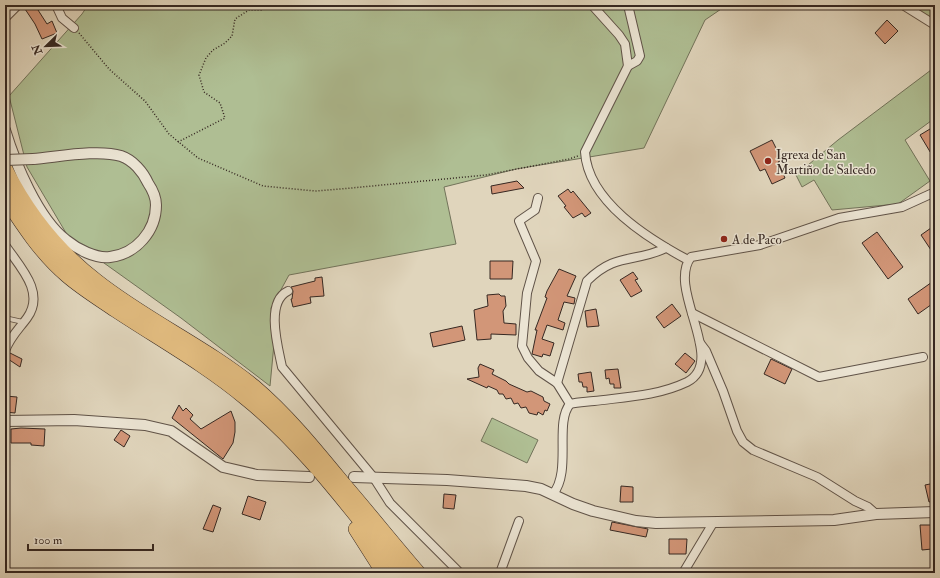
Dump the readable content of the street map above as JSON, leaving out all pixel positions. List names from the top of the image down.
{
  "places": ["Igrexa de San Martiño de Salcedo", "A de Paco"],
  "scale_bar": "100 m",
  "north": "bottom left"
}
